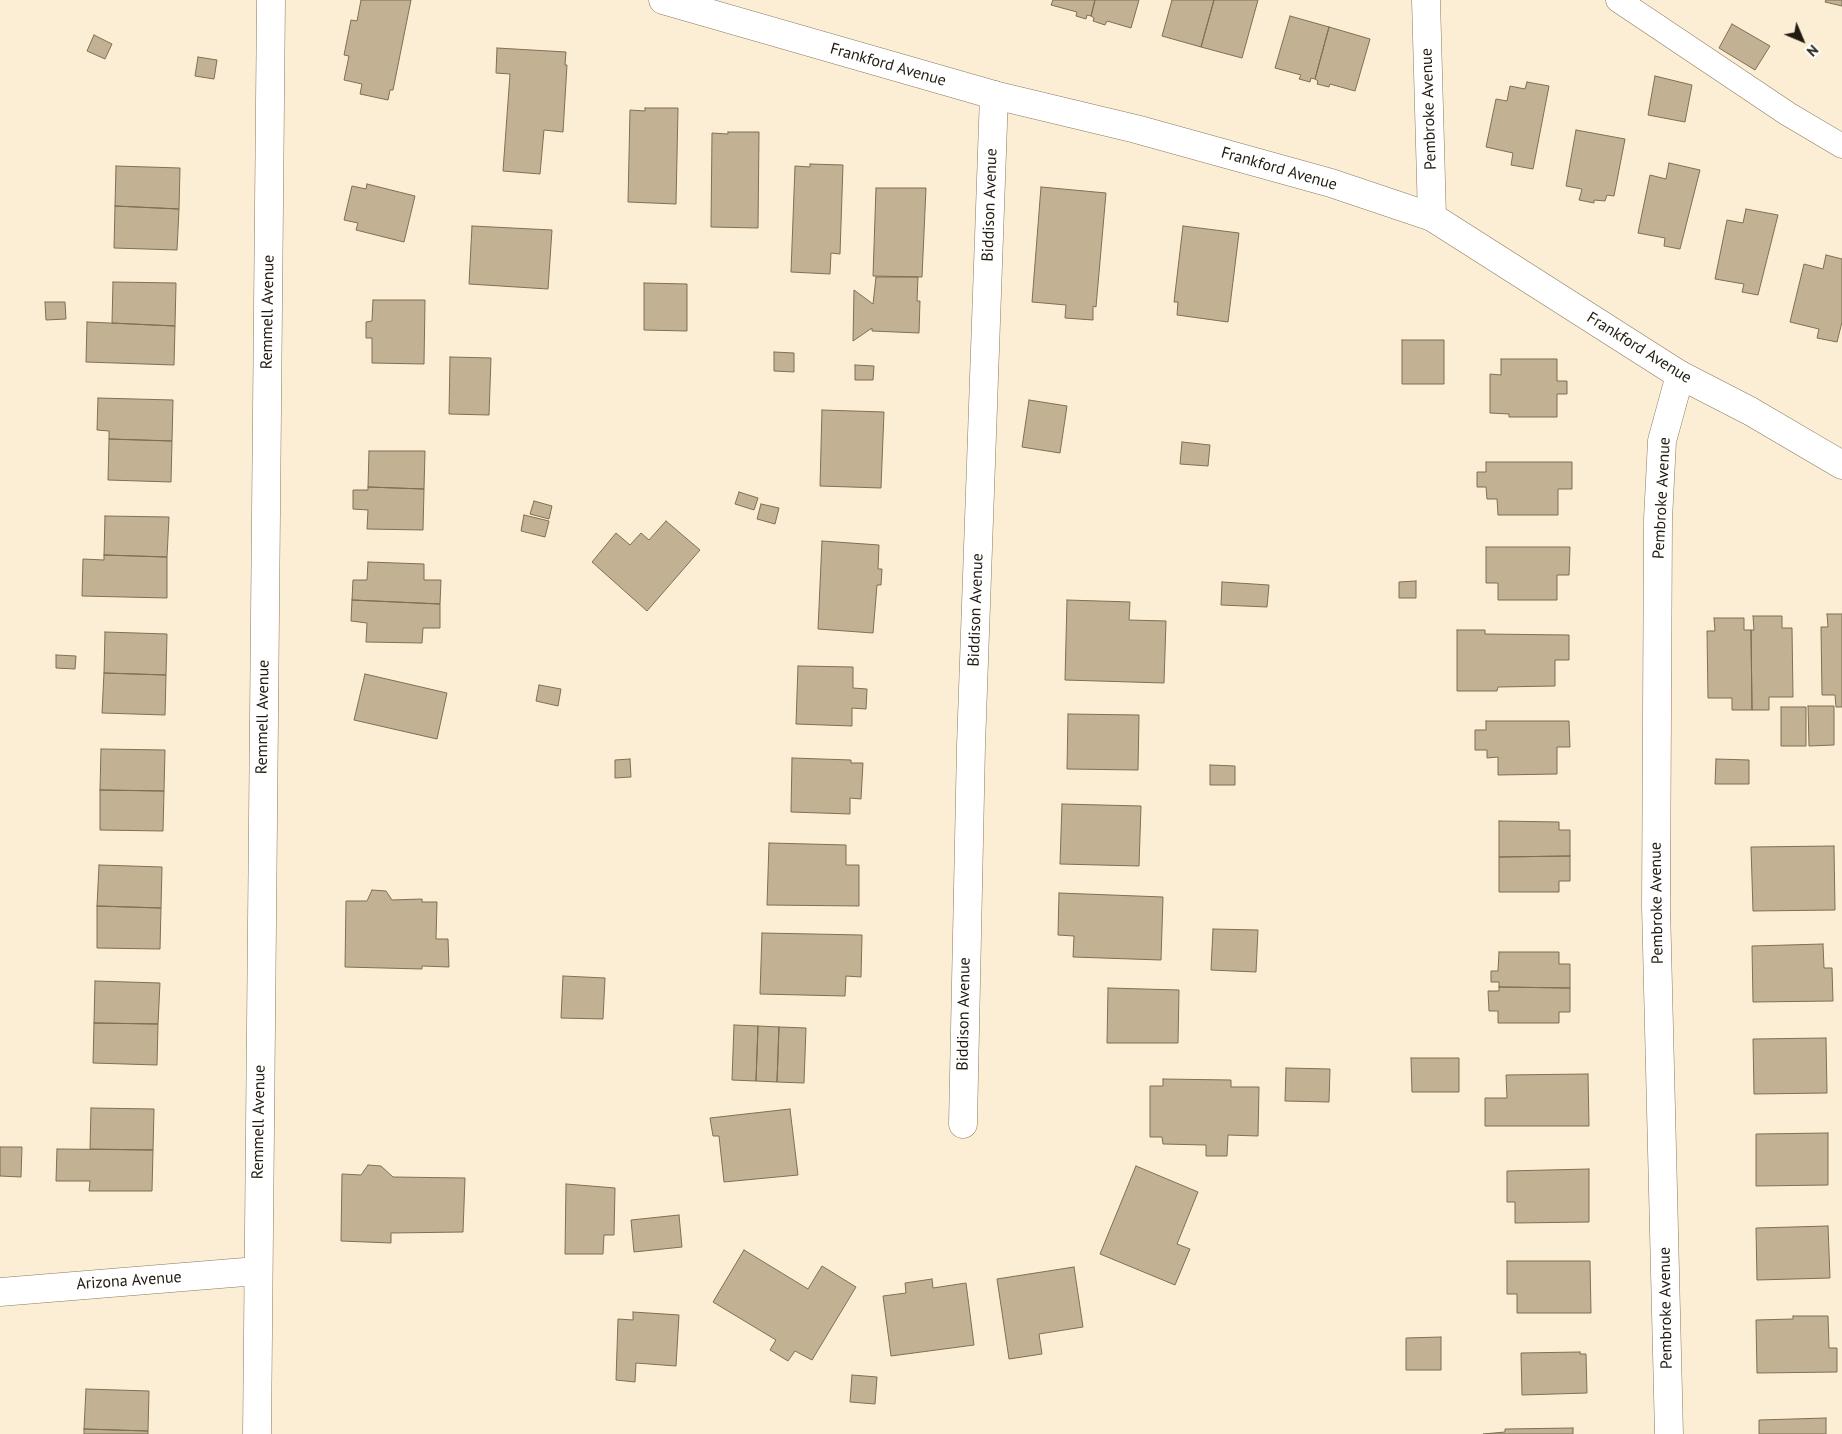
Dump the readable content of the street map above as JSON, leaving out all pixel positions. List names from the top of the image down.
{
  "streets": {
    "street": [
      "Frankford Avenue",
      "Pembroke Avenue",
      "Biddison Avenue",
      "Remmell Avenue",
      "Arizona Avenue"
    ]
  },
  "crossings": [
    ["Frankford Avenue", "Pembroke Avenue"],
    ["Frankford Avenue", "Biddison Avenue"],
    ["Remmell Avenue", "Arizona Avenue"]
  ],
  "north": "bottom right"
}
